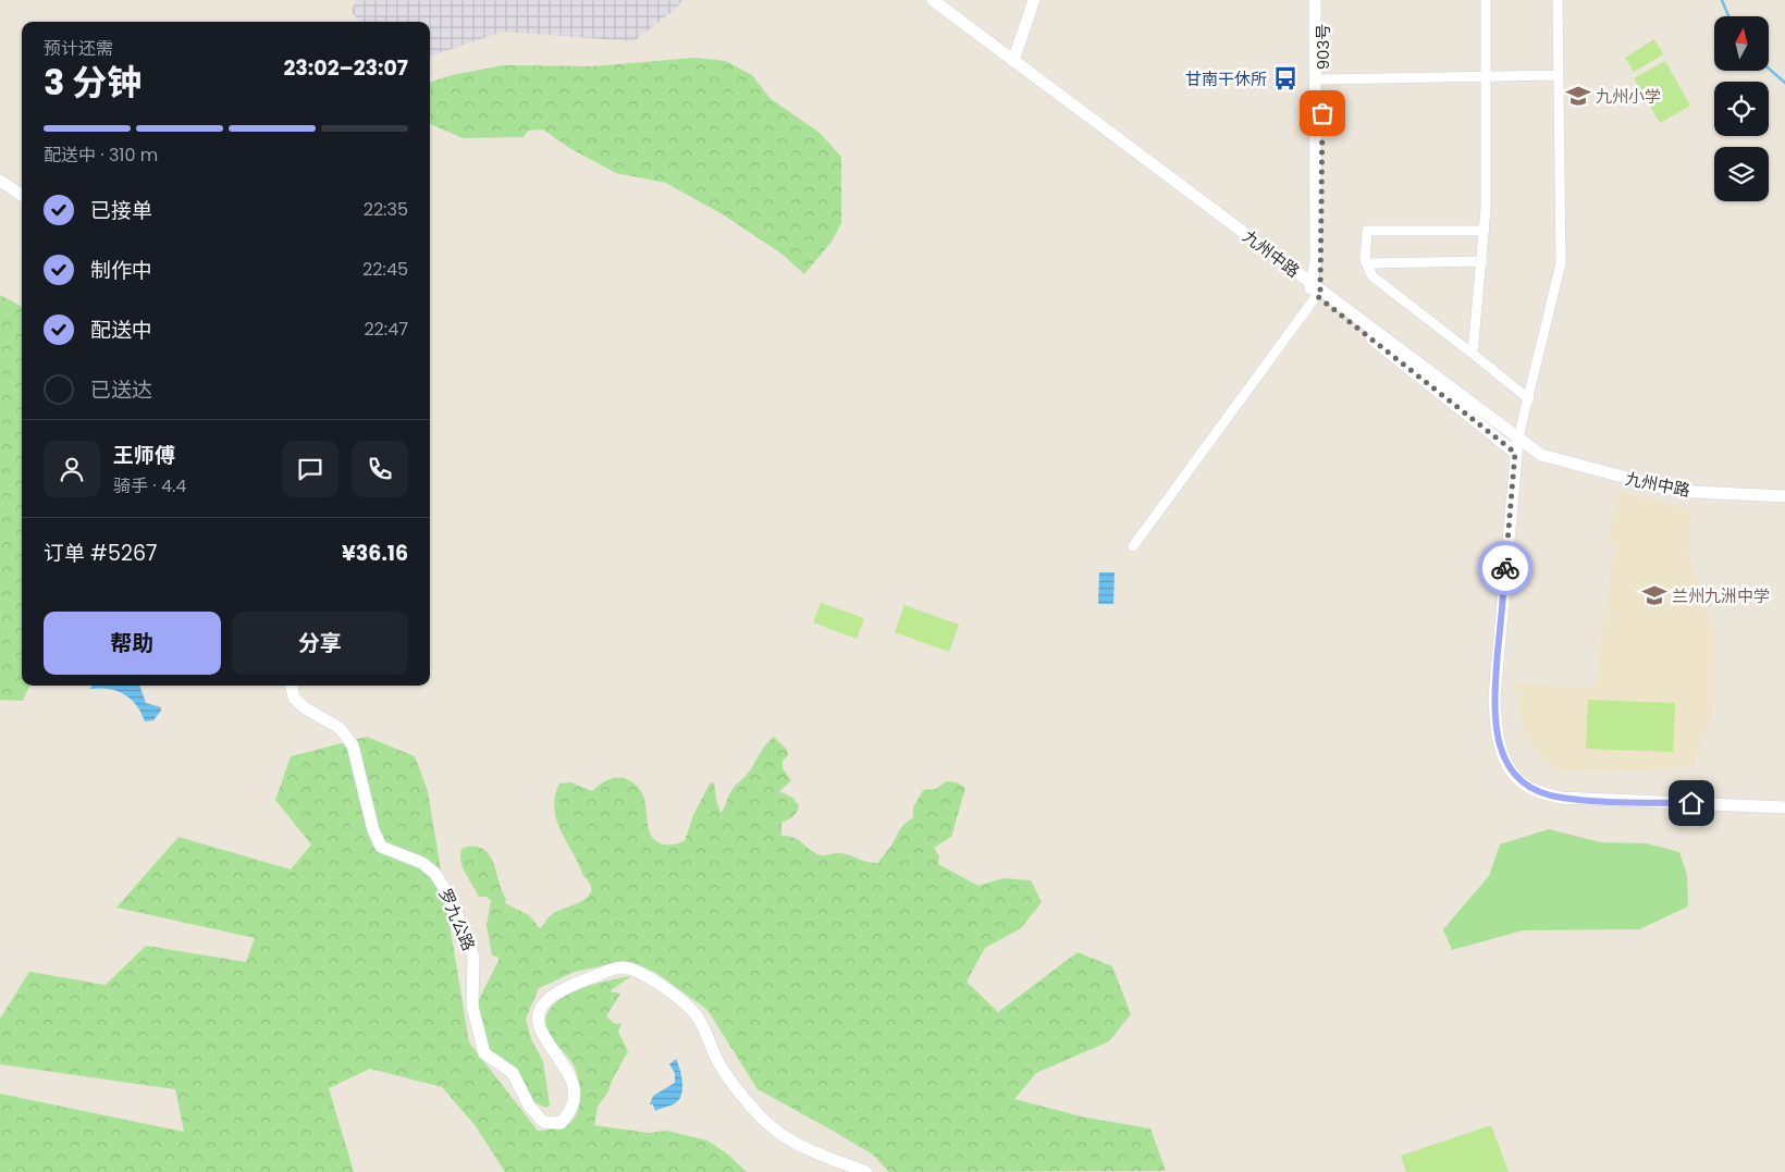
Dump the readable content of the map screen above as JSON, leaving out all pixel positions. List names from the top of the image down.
{
  "streets": {
    "street": ["903号", "九州中路", "罗九公路"]
  },
  "crossings": [
    ["903号", "九州中路"]
  ],
  "places": {
    "bus stop": ["甘南干休所"],
    "school or university": ["九州小学", "兰州九洲中学"]
  },
  "north": "top",
  "page": {
    "heading": ["3 分钟", "预计还需", "23:02–23:07"],
    "panel": [
      "王师傅",
      "骑手 · 4.4",
      "订单 #5267",
      "¥36.16"
    ],
    "bar": "配送中 · 310 m",
    "list": [
      ["已接单", "22:35"],
      ["制作中", "22:45"],
      ["配送中", "22:47"],
      "已送达"
    ],
    "buttons": ["帮助", "分享"]
  }
}
